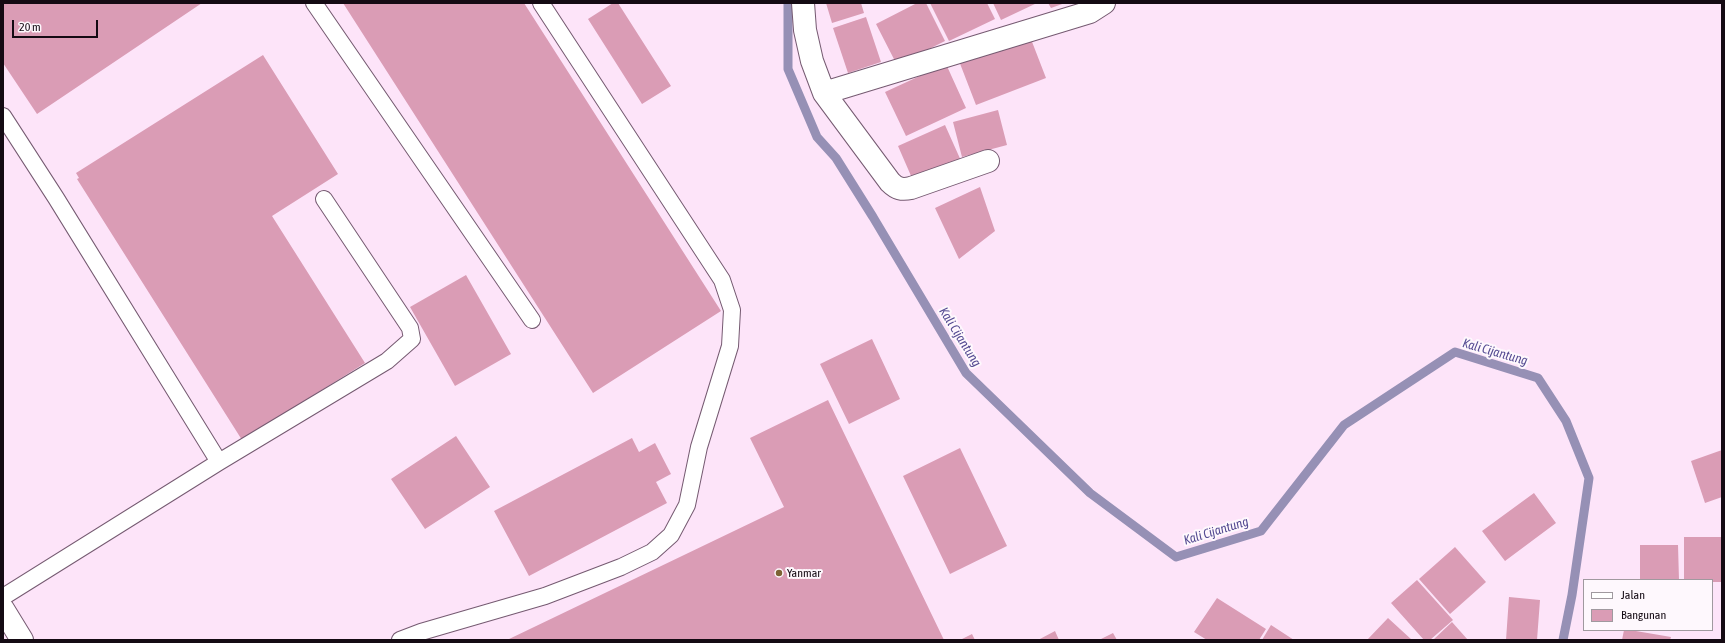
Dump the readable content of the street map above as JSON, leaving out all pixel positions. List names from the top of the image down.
{
  "water": ["Kali Cijantung"],
  "places": ["Yanmar"],
  "legend": ["Jalan", "Bangunan"],
  "scale_bar": "20 m"
}
